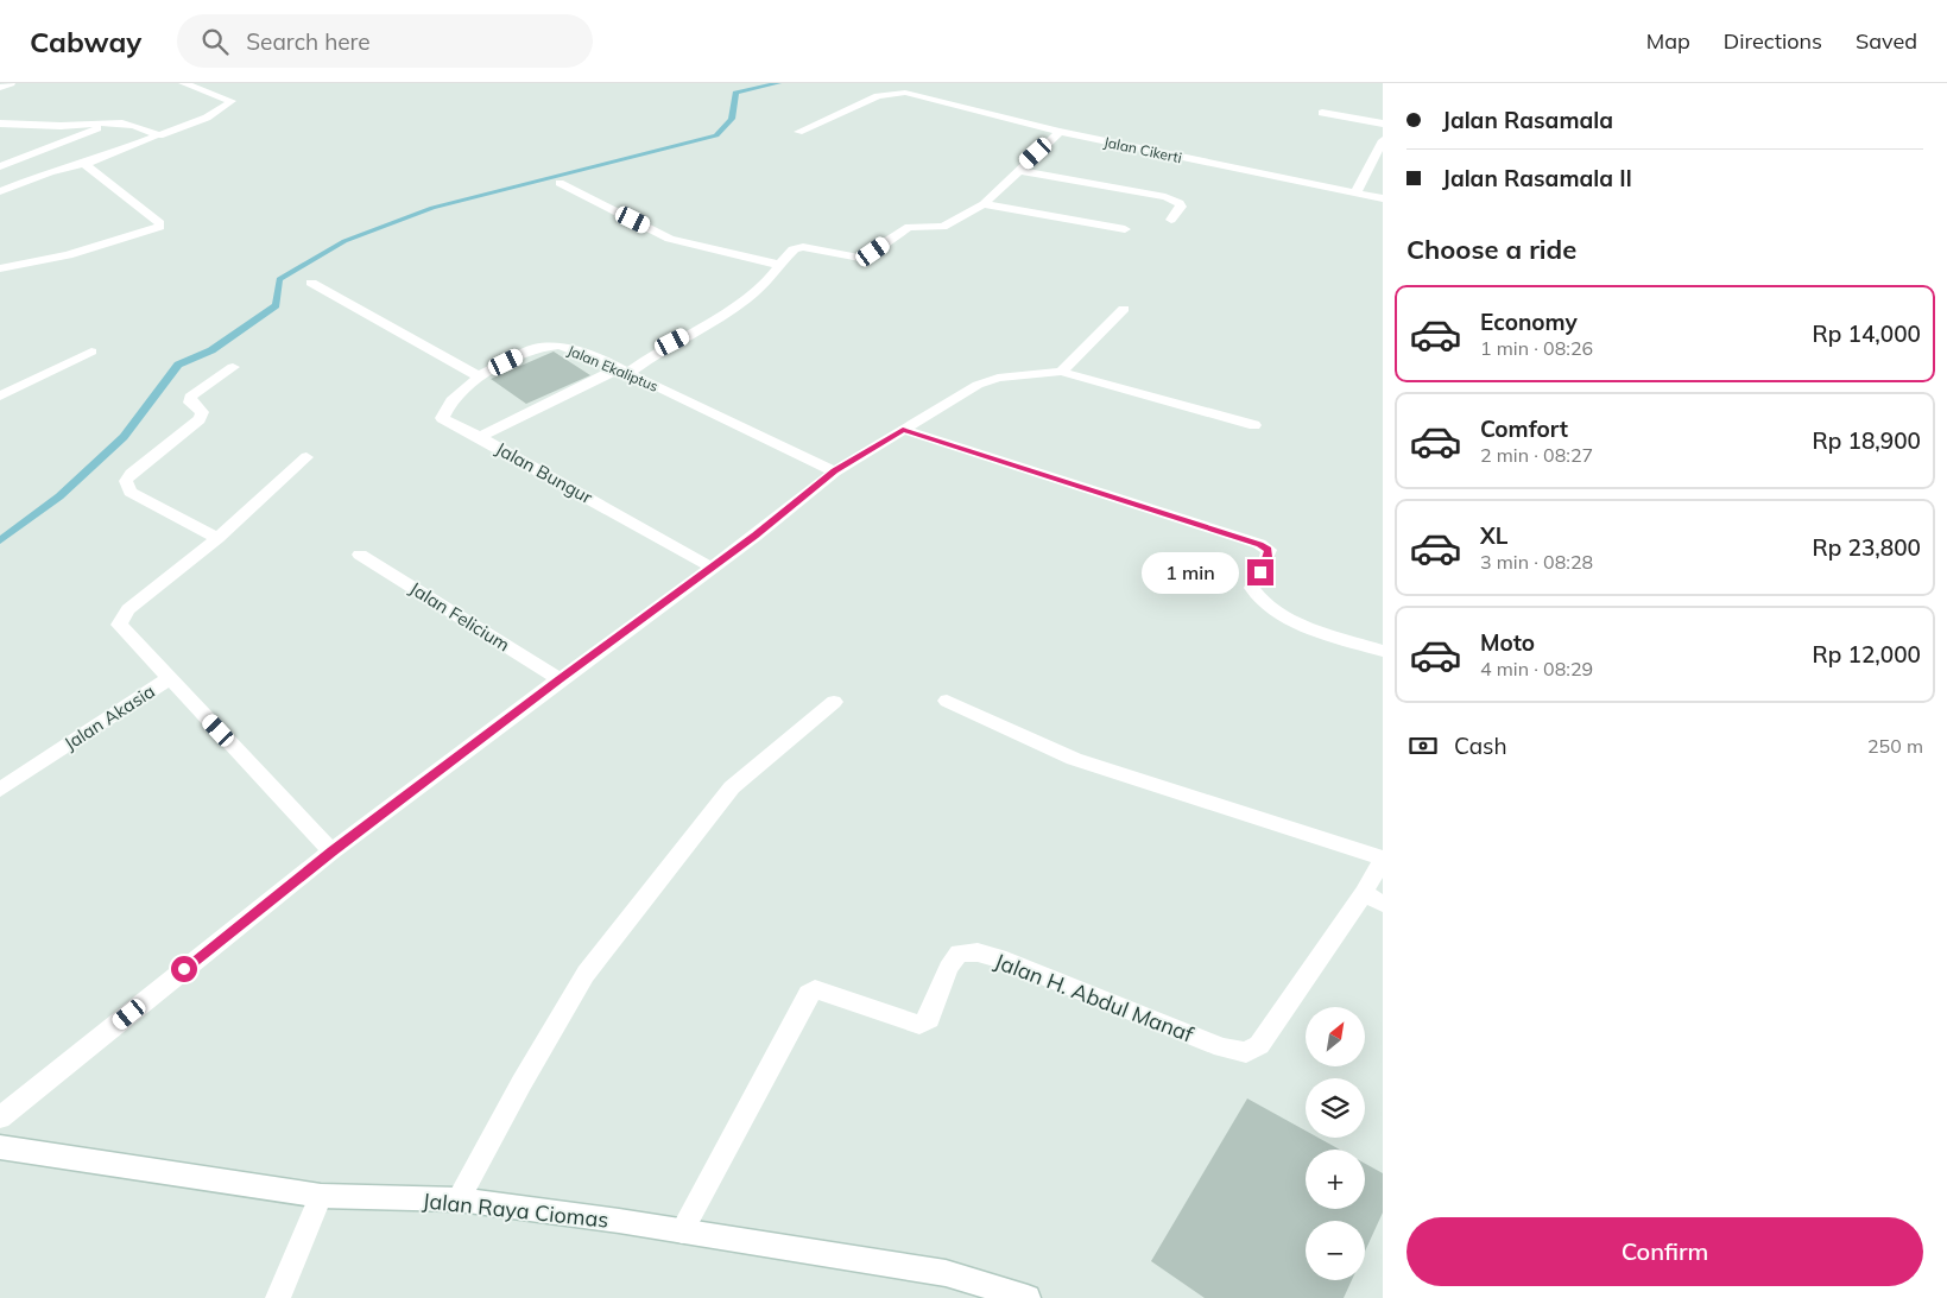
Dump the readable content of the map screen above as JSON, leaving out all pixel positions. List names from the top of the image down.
{
  "streets": {
    "street": [
      "Jalan Cikerti",
      "Jalan Ekaliptus",
      "Jalan Bungur",
      "Jalan Felicium",
      "Jalan Akasia",
      "Jalan H. Abdul Manaf",
      "Jalan Raya Ciomas"
    ]
  },
  "crossings": [
    ["Jalan Cikerti", "Jalan Bungur"],
    ["Jalan Ekaliptus", "Jalan Bungur"],
    ["Jalan H. Abdul Manaf", "Jalan Raya Ciomas"]
  ],
  "north": "top right",
  "page": {
    "header": "Cabway",
    "search": "Search here",
    "nav": ["Map", "Directions", "Saved"],
    "banner": ["Jalan Rasamala", "Jalan Rasamala II"],
    "heading": "Choose a ride",
    "list": [
      {
        "name": "Economy",
        "note": "1 min · 08:26",
        "value": "Rp 14,000"
      },
      {
        "name": "Comfort",
        "note": "2 min · 08:27",
        "value": "Rp 18,900"
      },
      {
        "name": "XL",
        "note": "3 min · 08:28",
        "value": "Rp 23,800"
      },
      {
        "name": "Moto",
        "note": "4 min · 08:29",
        "value": "Rp 12,000"
      }
    ],
    "bubble": "1 min",
    "pay": ["Cash", "250 m"],
    "map_buttons": ["+", "−"],
    "buttons": "Confirm"
  }
}
